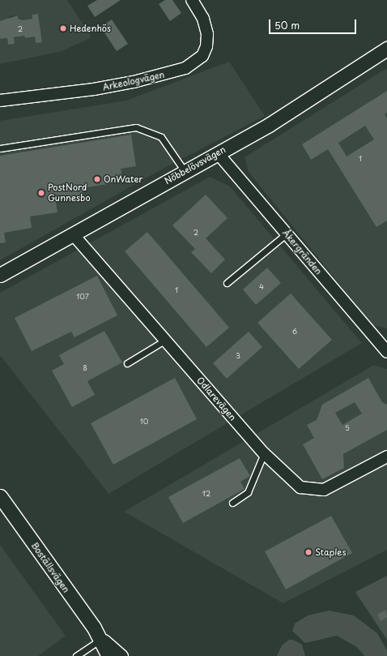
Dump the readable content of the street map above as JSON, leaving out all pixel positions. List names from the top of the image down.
{
  "streets": {
    "street": [
      "Arkeologvägen",
      "Nöbbelövsvägen",
      "Åkergränden",
      "Odlarevägen",
      "Boställsvägen"
    ]
  },
  "crossings": [
    ["Nöbbelövsvägen", "Åkergränden"],
    ["Nöbbelövsvägen", "Odlarevägen"]
  ],
  "places": [
    "Hedenhös",
    "OnWater",
    "PostNord Gunnesbo",
    "Staples"
  ],
  "house_numbers": [
    "2",
    "1",
    "2",
    "4",
    "1",
    "107",
    "6",
    "3",
    "8",
    "10",
    "5",
    "12"
  ],
  "scale_bar": "50 m"
}
